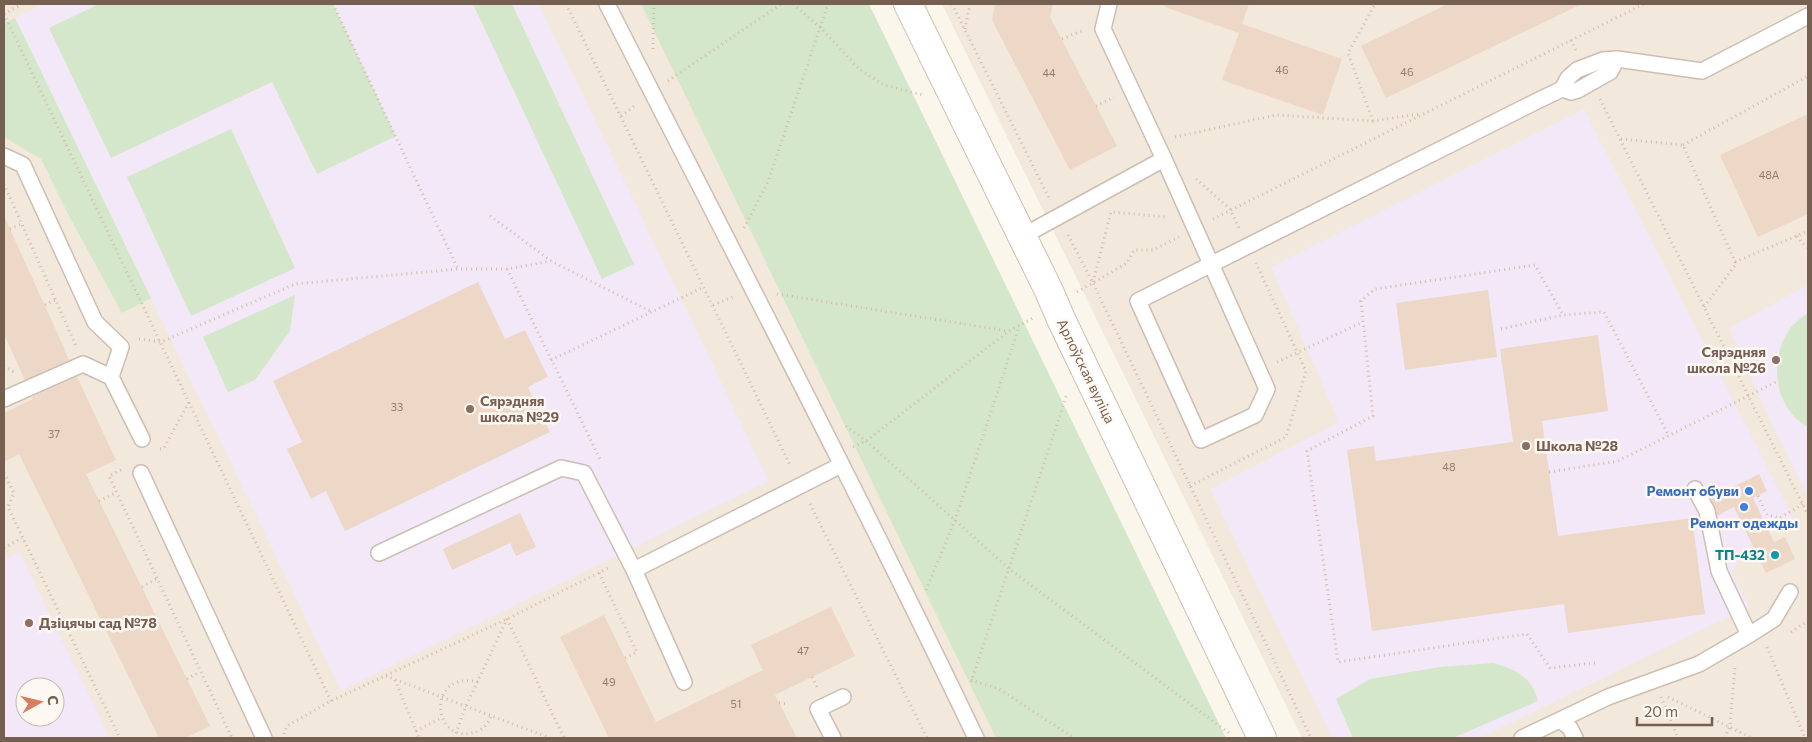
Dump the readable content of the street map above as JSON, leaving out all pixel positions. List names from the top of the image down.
{
  "streets": {
    "street": ["Арлоўская вуліца"]
  },
  "places": [
    "Сярэдняя школа №26",
    "Сярэдняя школа №29",
    "Школа №28",
    "Ремонт обуви",
    "Ремонт одежды",
    "ТП-432",
    "Дзіцячы сад №78"
  ],
  "house_numbers": [
    "46",
    "46",
    "44",
    "48А",
    "33",
    "37",
    "48",
    "47",
    "49",
    "51"
  ],
  "scale_bar": "20 m",
  "north": "right"
}
